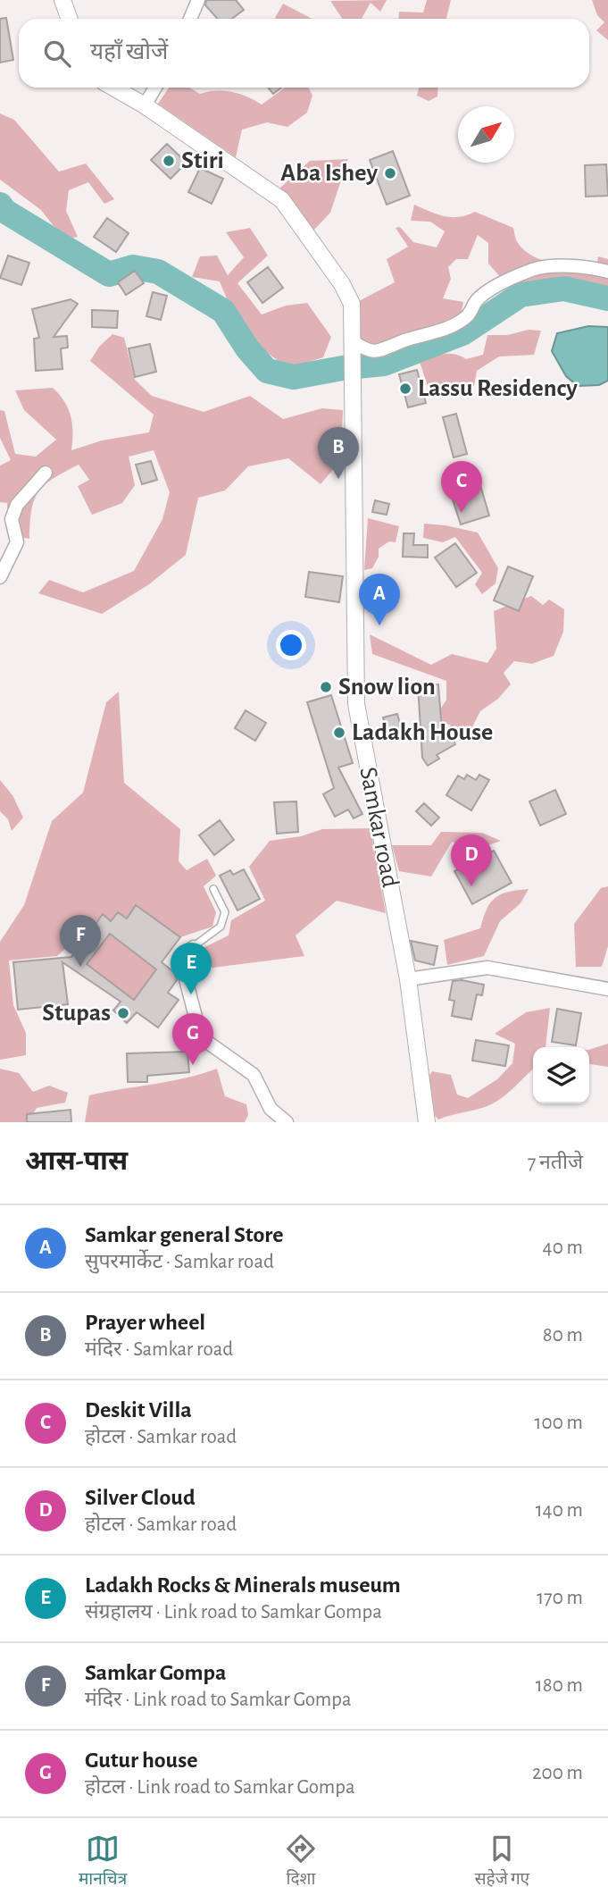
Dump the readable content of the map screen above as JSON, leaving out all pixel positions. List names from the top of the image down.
{
  "streets": {
    "street": ["Samkar road"]
  },
  "places": [
    "Stiri",
    "Aba Ishey",
    "Lassu Residency",
    "Snow lion",
    "Ladakh House",
    "Stupas"
  ],
  "north": "top right",
  "page": {
    "search": "यहाँ खोजें",
    "pins": [
      "B",
      "C",
      "A",
      "D",
      "F",
      "E",
      "G"
    ],
    "heading": ["आस-पास", "7 नतीजे"],
    "list": [
      {
        "mark": "A",
        "name": "Samkar general Store",
        "note": "सुपरमार्केट · Samkar road",
        "value": "40 m"
      },
      {
        "mark": "B",
        "name": "Prayer wheel",
        "note": "मंदिर · Samkar road",
        "value": "80 m"
      },
      {
        "mark": "C",
        "name": "Deskit Villa",
        "note": "होटल · Samkar road",
        "value": "100 m"
      },
      {
        "mark": "D",
        "name": "Silver Cloud",
        "note": "होटल · Samkar road",
        "value": "140 m"
      },
      {
        "mark": "E",
        "name": "Ladakh Rocks & Minerals museum",
        "note": "संग्रहालय · Link road to Samkar Gompa",
        "value": "170 m"
      },
      {
        "mark": "F",
        "name": "Samkar Gompa",
        "note": "मंदिर · Link road to Samkar Gompa",
        "value": "180 m"
      },
      {
        "mark": "G",
        "name": "Gutur house",
        "note": "होटल · Link road to Samkar Gompa",
        "value": "200 m"
      }
    ],
    "nav": ["मानचित्र", "दिशा", "सहेजे गए"]
  }
}
